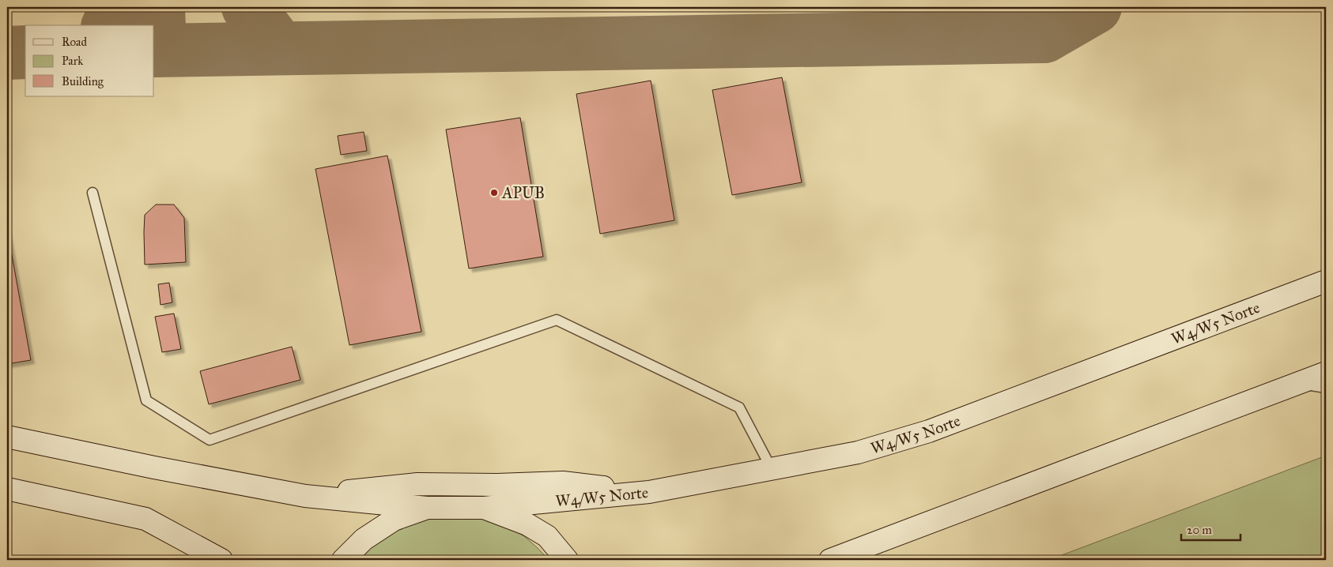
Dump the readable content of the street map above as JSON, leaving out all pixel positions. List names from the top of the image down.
{
  "streets": {
    "main road": ["W4/W5 Norte"]
  },
  "places": ["APUB"],
  "legend": ["Road", "Park", "Building"],
  "scale_bar": "20 m"
}
